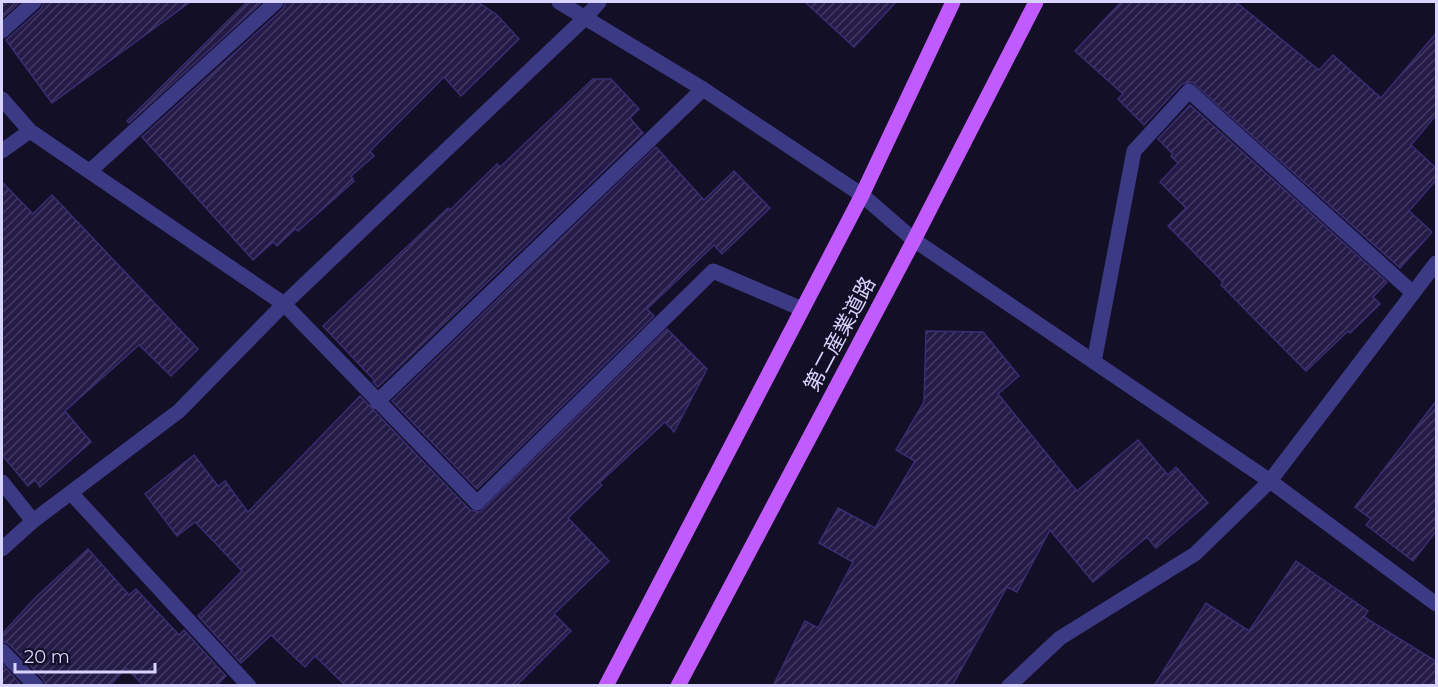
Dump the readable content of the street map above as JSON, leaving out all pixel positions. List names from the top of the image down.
{
  "streets": {
    "main road": ["第二産業道路"]
  },
  "scale_bar": "20 m"
}
